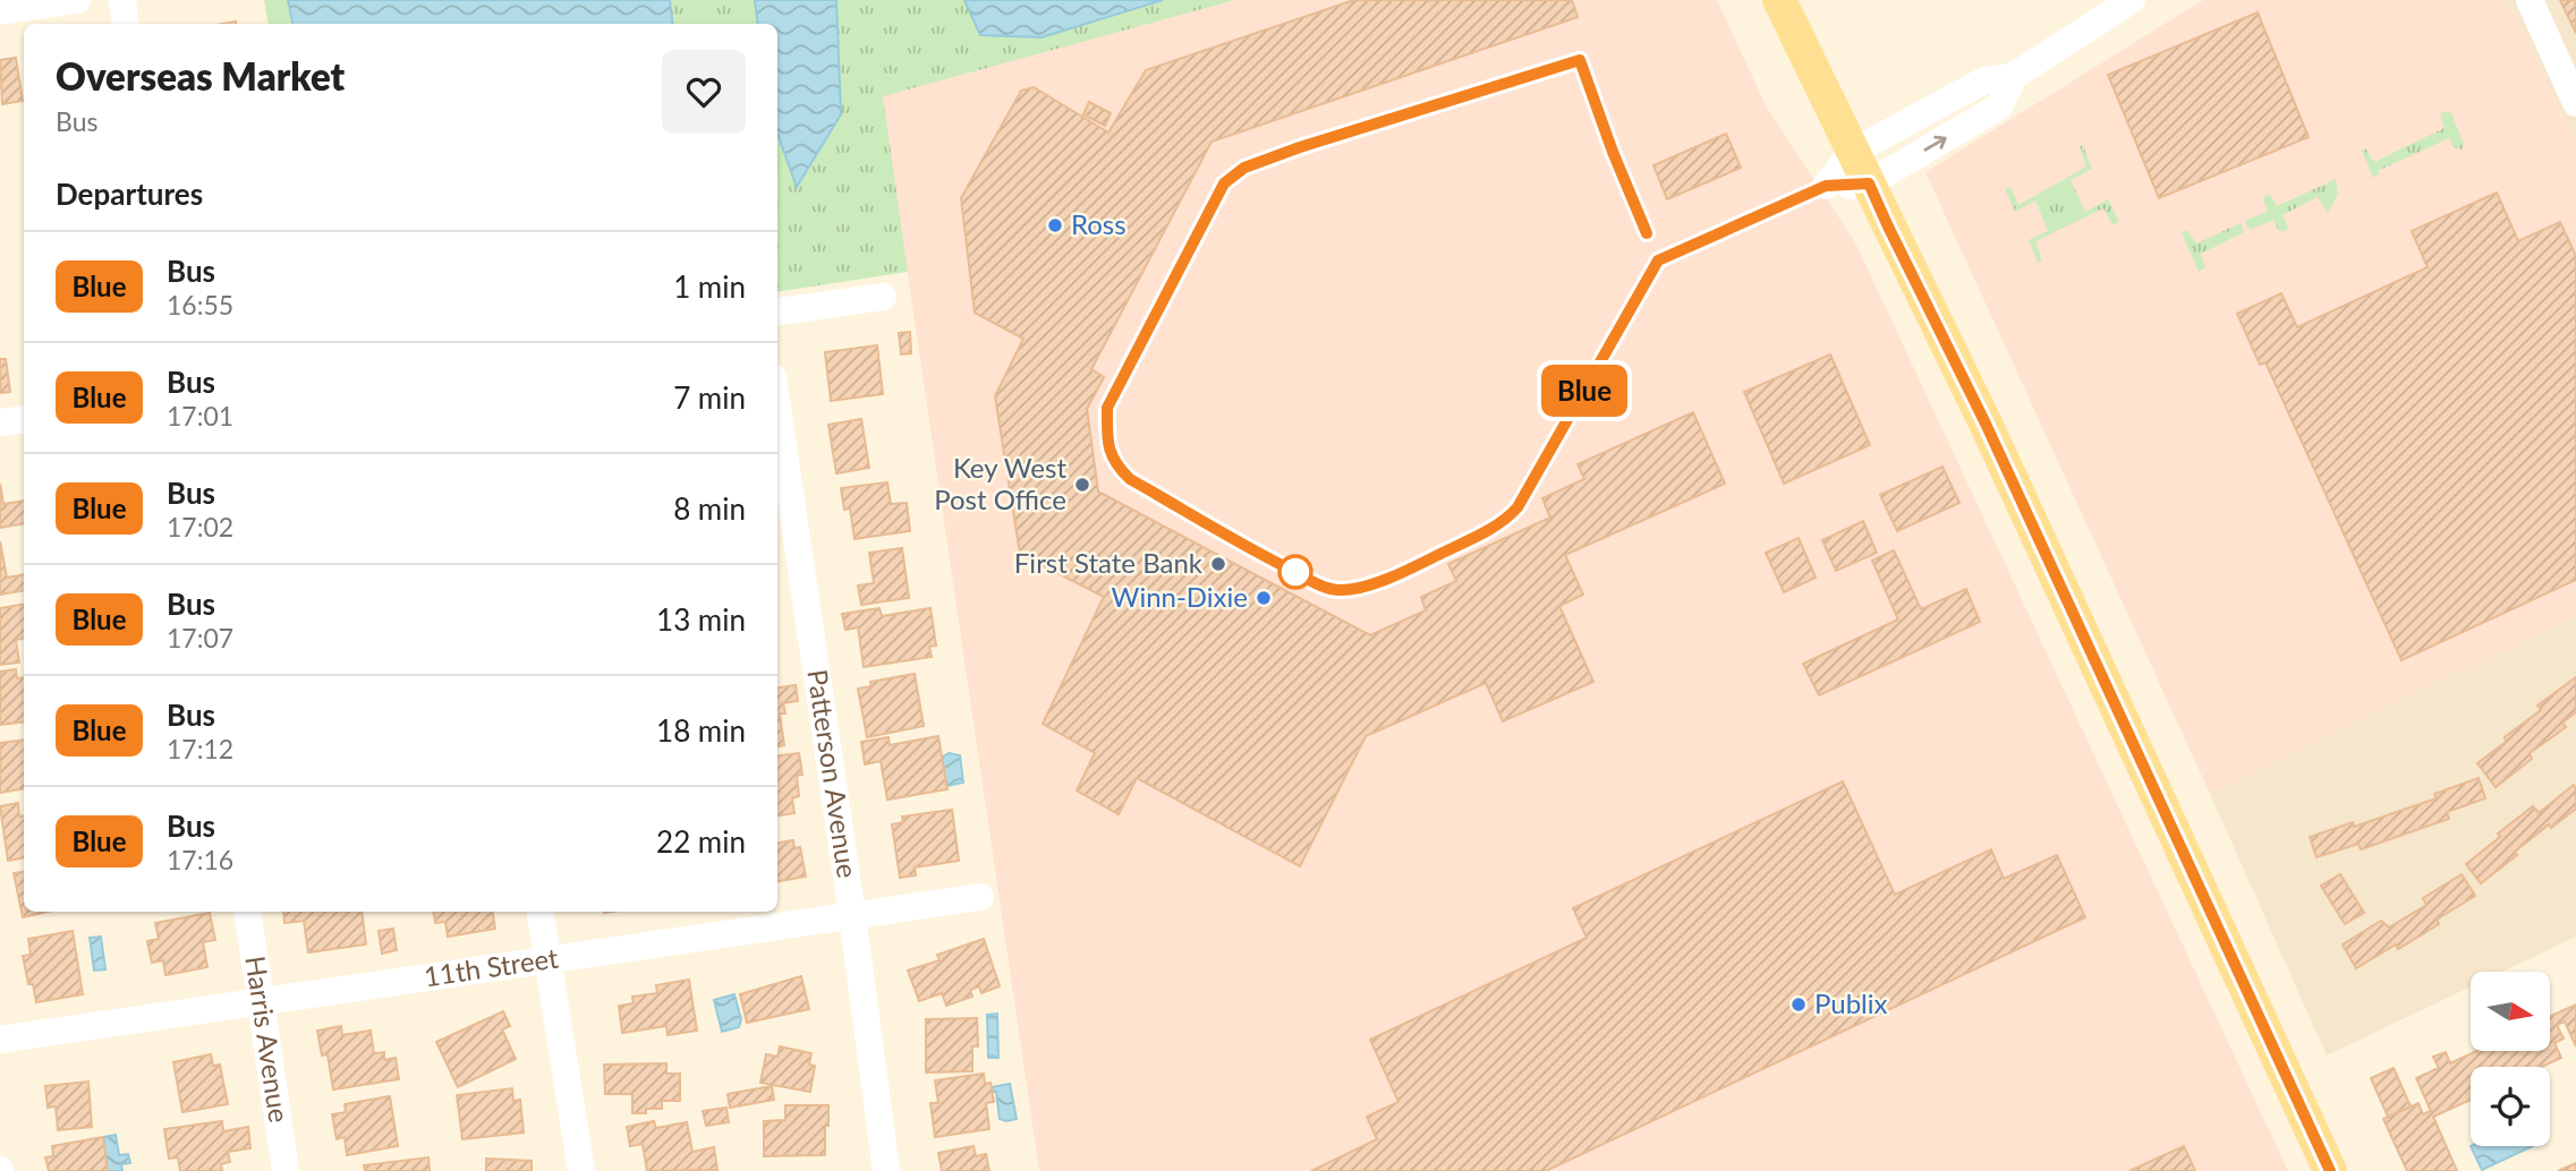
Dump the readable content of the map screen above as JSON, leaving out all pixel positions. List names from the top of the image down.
{
  "streets": {
    "street": ["Patterson Avenue", "11th Street", "Harris Avenue"]
  },
  "crossings": [
    ["Patterson Avenue", "11th Street"],
    ["11th Street", "Harris Avenue"]
  ],
  "places": [
    "Ross",
    "Key West Post Office",
    "First State Bank",
    "Winn-Dixie",
    "Publix"
  ],
  "lines": ["bus line Blue"],
  "north": "right",
  "page": {
    "on_map": "Blue",
    "heading": [
      ["Overseas Market", "Bus"],
      "Departures"
    ],
    "list": [
      {
        "mark": "Blue",
        "name": "Bus",
        "note": "16:55",
        "value": "1 min"
      },
      {
        "mark": "Blue",
        "name": "Bus",
        "note": "17:01",
        "value": "7 min"
      },
      {
        "mark": "Blue",
        "name": "Bus",
        "note": "17:02",
        "value": "8 min"
      },
      {
        "mark": "Blue",
        "name": "Bus",
        "note": "17:07",
        "value": "13 min"
      },
      {
        "mark": "Blue",
        "name": "Bus",
        "note": "17:12",
        "value": "18 min"
      },
      {
        "mark": "Blue",
        "name": "Bus",
        "note": "17:16",
        "value": "22 min"
      }
    ]
  }
}
